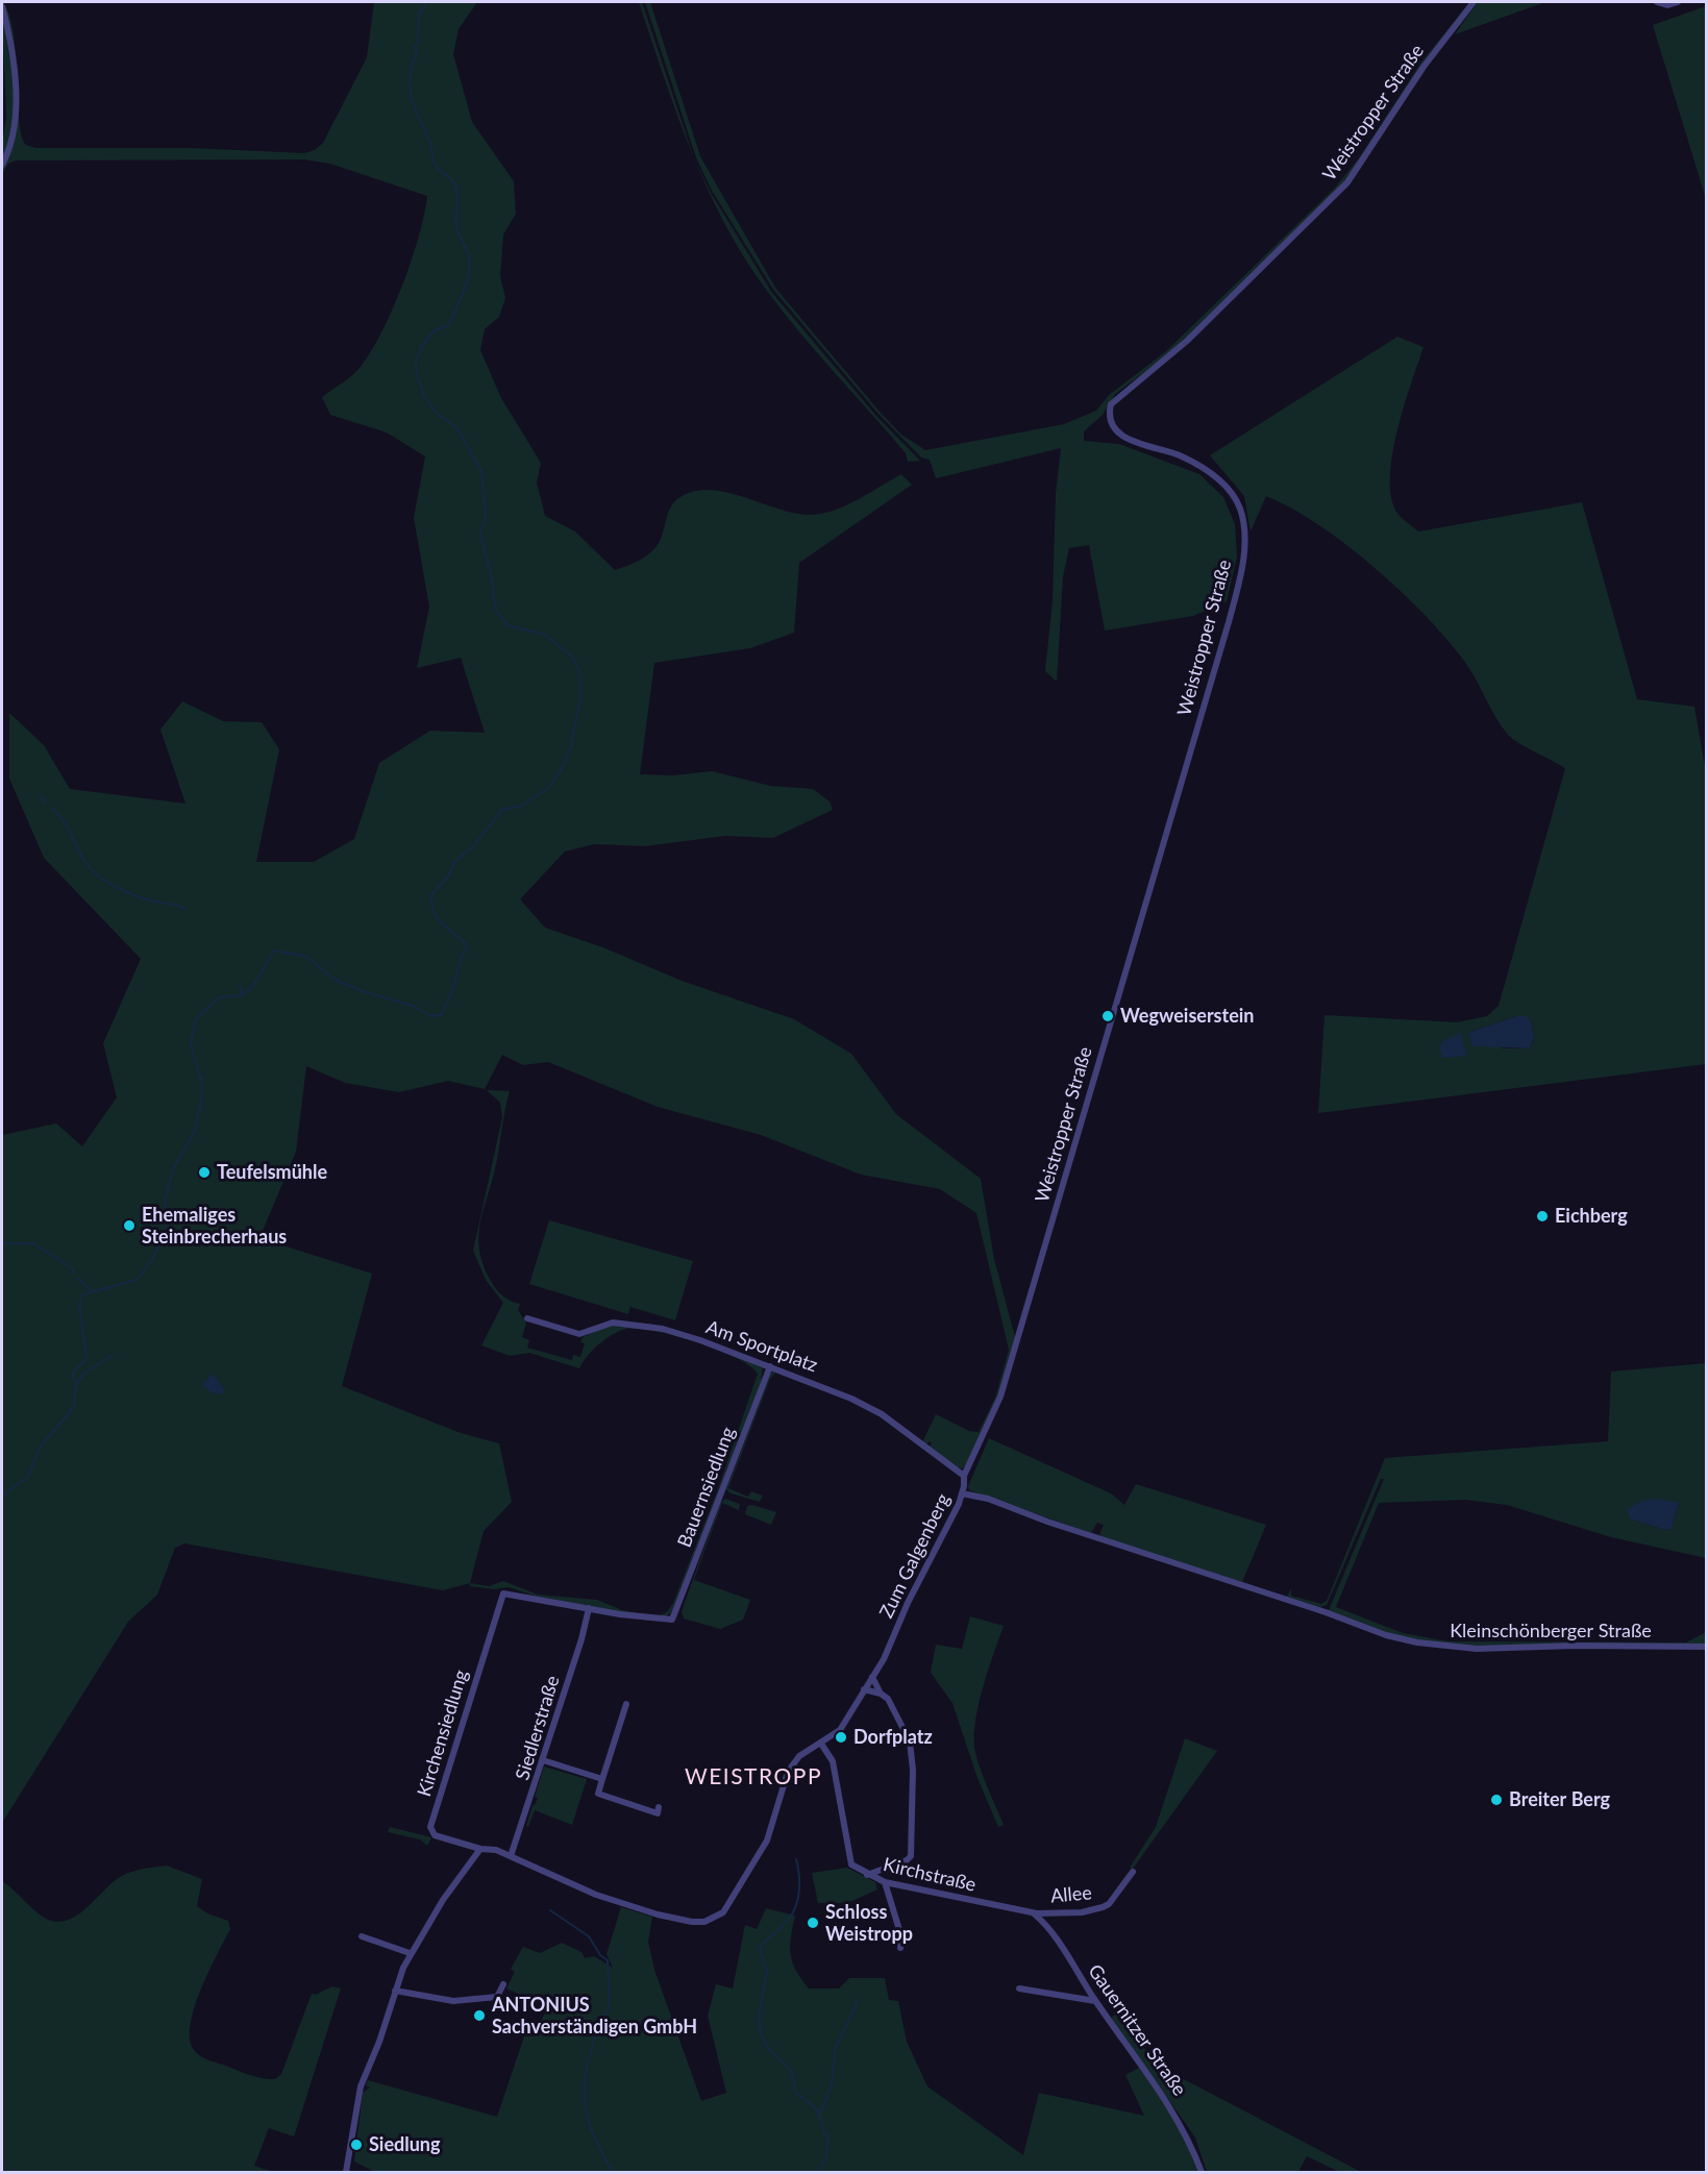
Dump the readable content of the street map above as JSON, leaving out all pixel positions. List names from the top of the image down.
{
  "streets": {
    "street": [
      "Weistropper Straße",
      "Am Sportplatz",
      "Bauernsiedlung",
      "Zum Galgenberg",
      "Kleinschönberger Straße",
      "Siedlerstraße",
      "Kirchensiedlung",
      "Kirchstraße",
      "Allee",
      "Gauernitzer Straße"
    ]
  },
  "crossings": [
    ["Weistropper Straße", "Zum Galgenberg"],
    ["Am Sportplatz", "Bauernsiedlung"],
    ["Am Sportplatz", "Zum Galgenberg"],
    ["Bauernsiedlung", "Siedlerstraße"],
    ["Bauernsiedlung", "Kirchensiedlung"],
    ["Zum Galgenberg", "Kleinschönberger Straße"],
    ["Zum Galgenberg", "Kirchensiedlung"],
    ["Zum Galgenberg", "Kirchstraße"],
    ["Siedlerstraße", "Kirchensiedlung"],
    ["Kirchensiedlung", "Kirchstraße"],
    ["Kirchstraße", "Allee"],
    ["Kirchstraße", "Gauernitzer Straße"],
    ["Allee", "Gauernitzer Straße"]
  ],
  "districts": ["WEISTROPP"],
  "places": [
    "Wegweiserstein",
    "Teufelsmühle",
    "Eichberg",
    "Ehemaliges Steinbrecherhaus",
    "Dorfplatz",
    "Breiter Berg",
    "Schloss Weistropp",
    "ANTONIUS Sachverständigen GmbH",
    "Siedlung"
  ]
}
